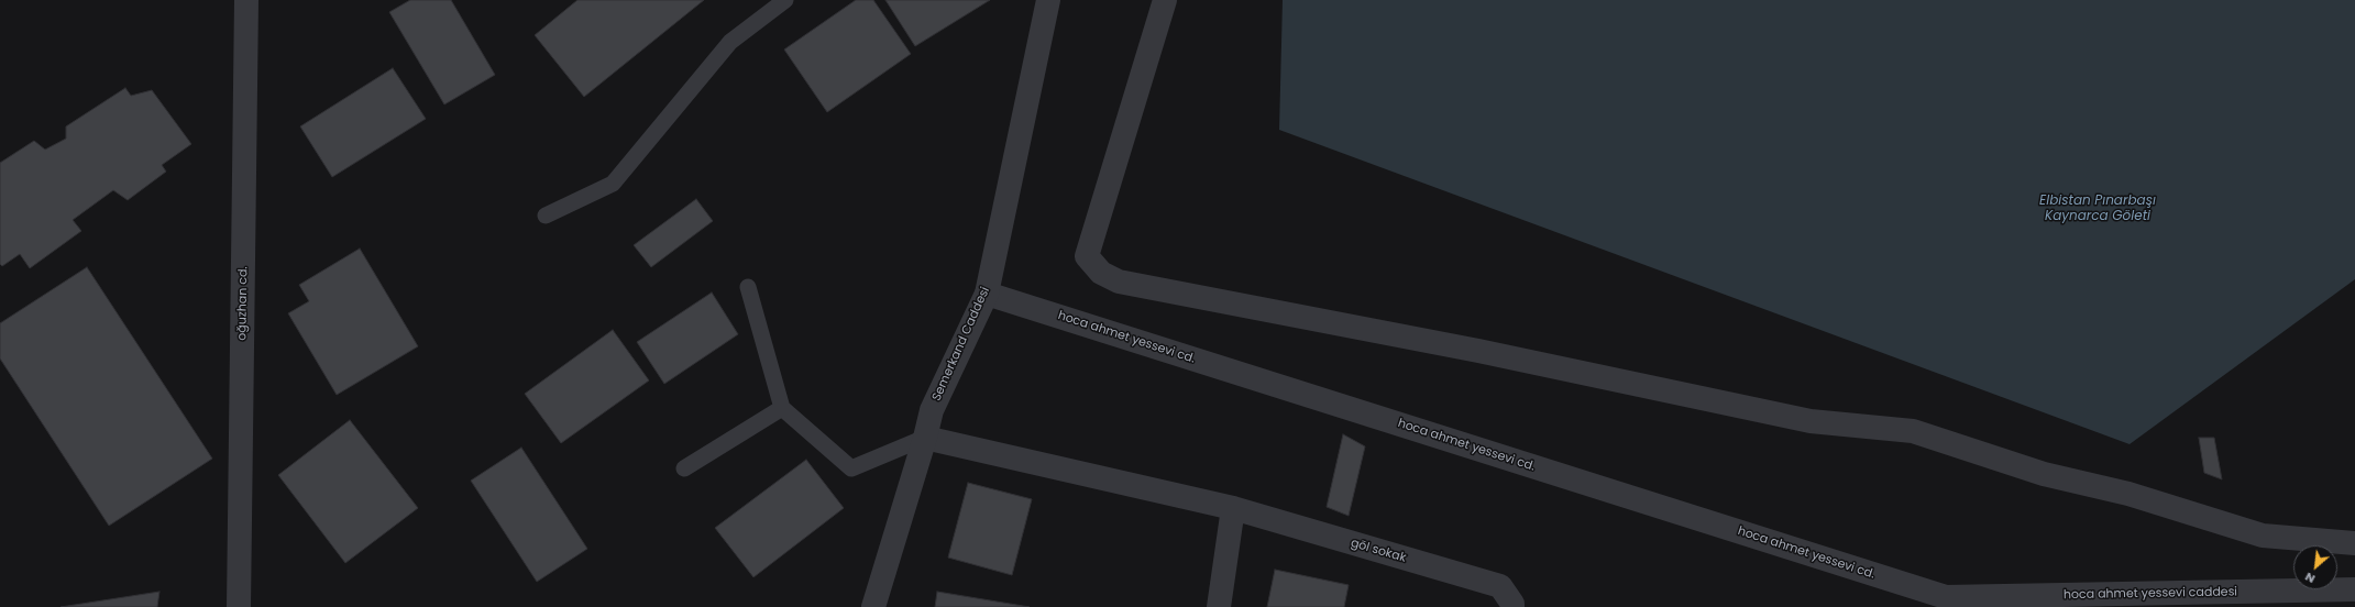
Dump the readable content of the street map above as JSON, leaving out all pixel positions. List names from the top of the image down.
{
  "streets": {
    "street": [
      "oğuzhan cd.",
      "hoca ahmet yessevi cd.",
      "Semerkand Caddesi",
      "göl sokak",
      "hoca ahmet yessevi caddesi"
    ]
  },
  "crossings": [
    ["hoca ahmet yessevi cd.", "Semerkand Caddesi"],
    ["hoca ahmet yessevi cd.", "hoca ahmet yessevi caddesi"],
    ["Semerkand Caddesi", "göl sokak"]
  ],
  "water": ["Elbistan Pınarbaşı Kaynarca Göleti"],
  "north": "bottom left"
}
